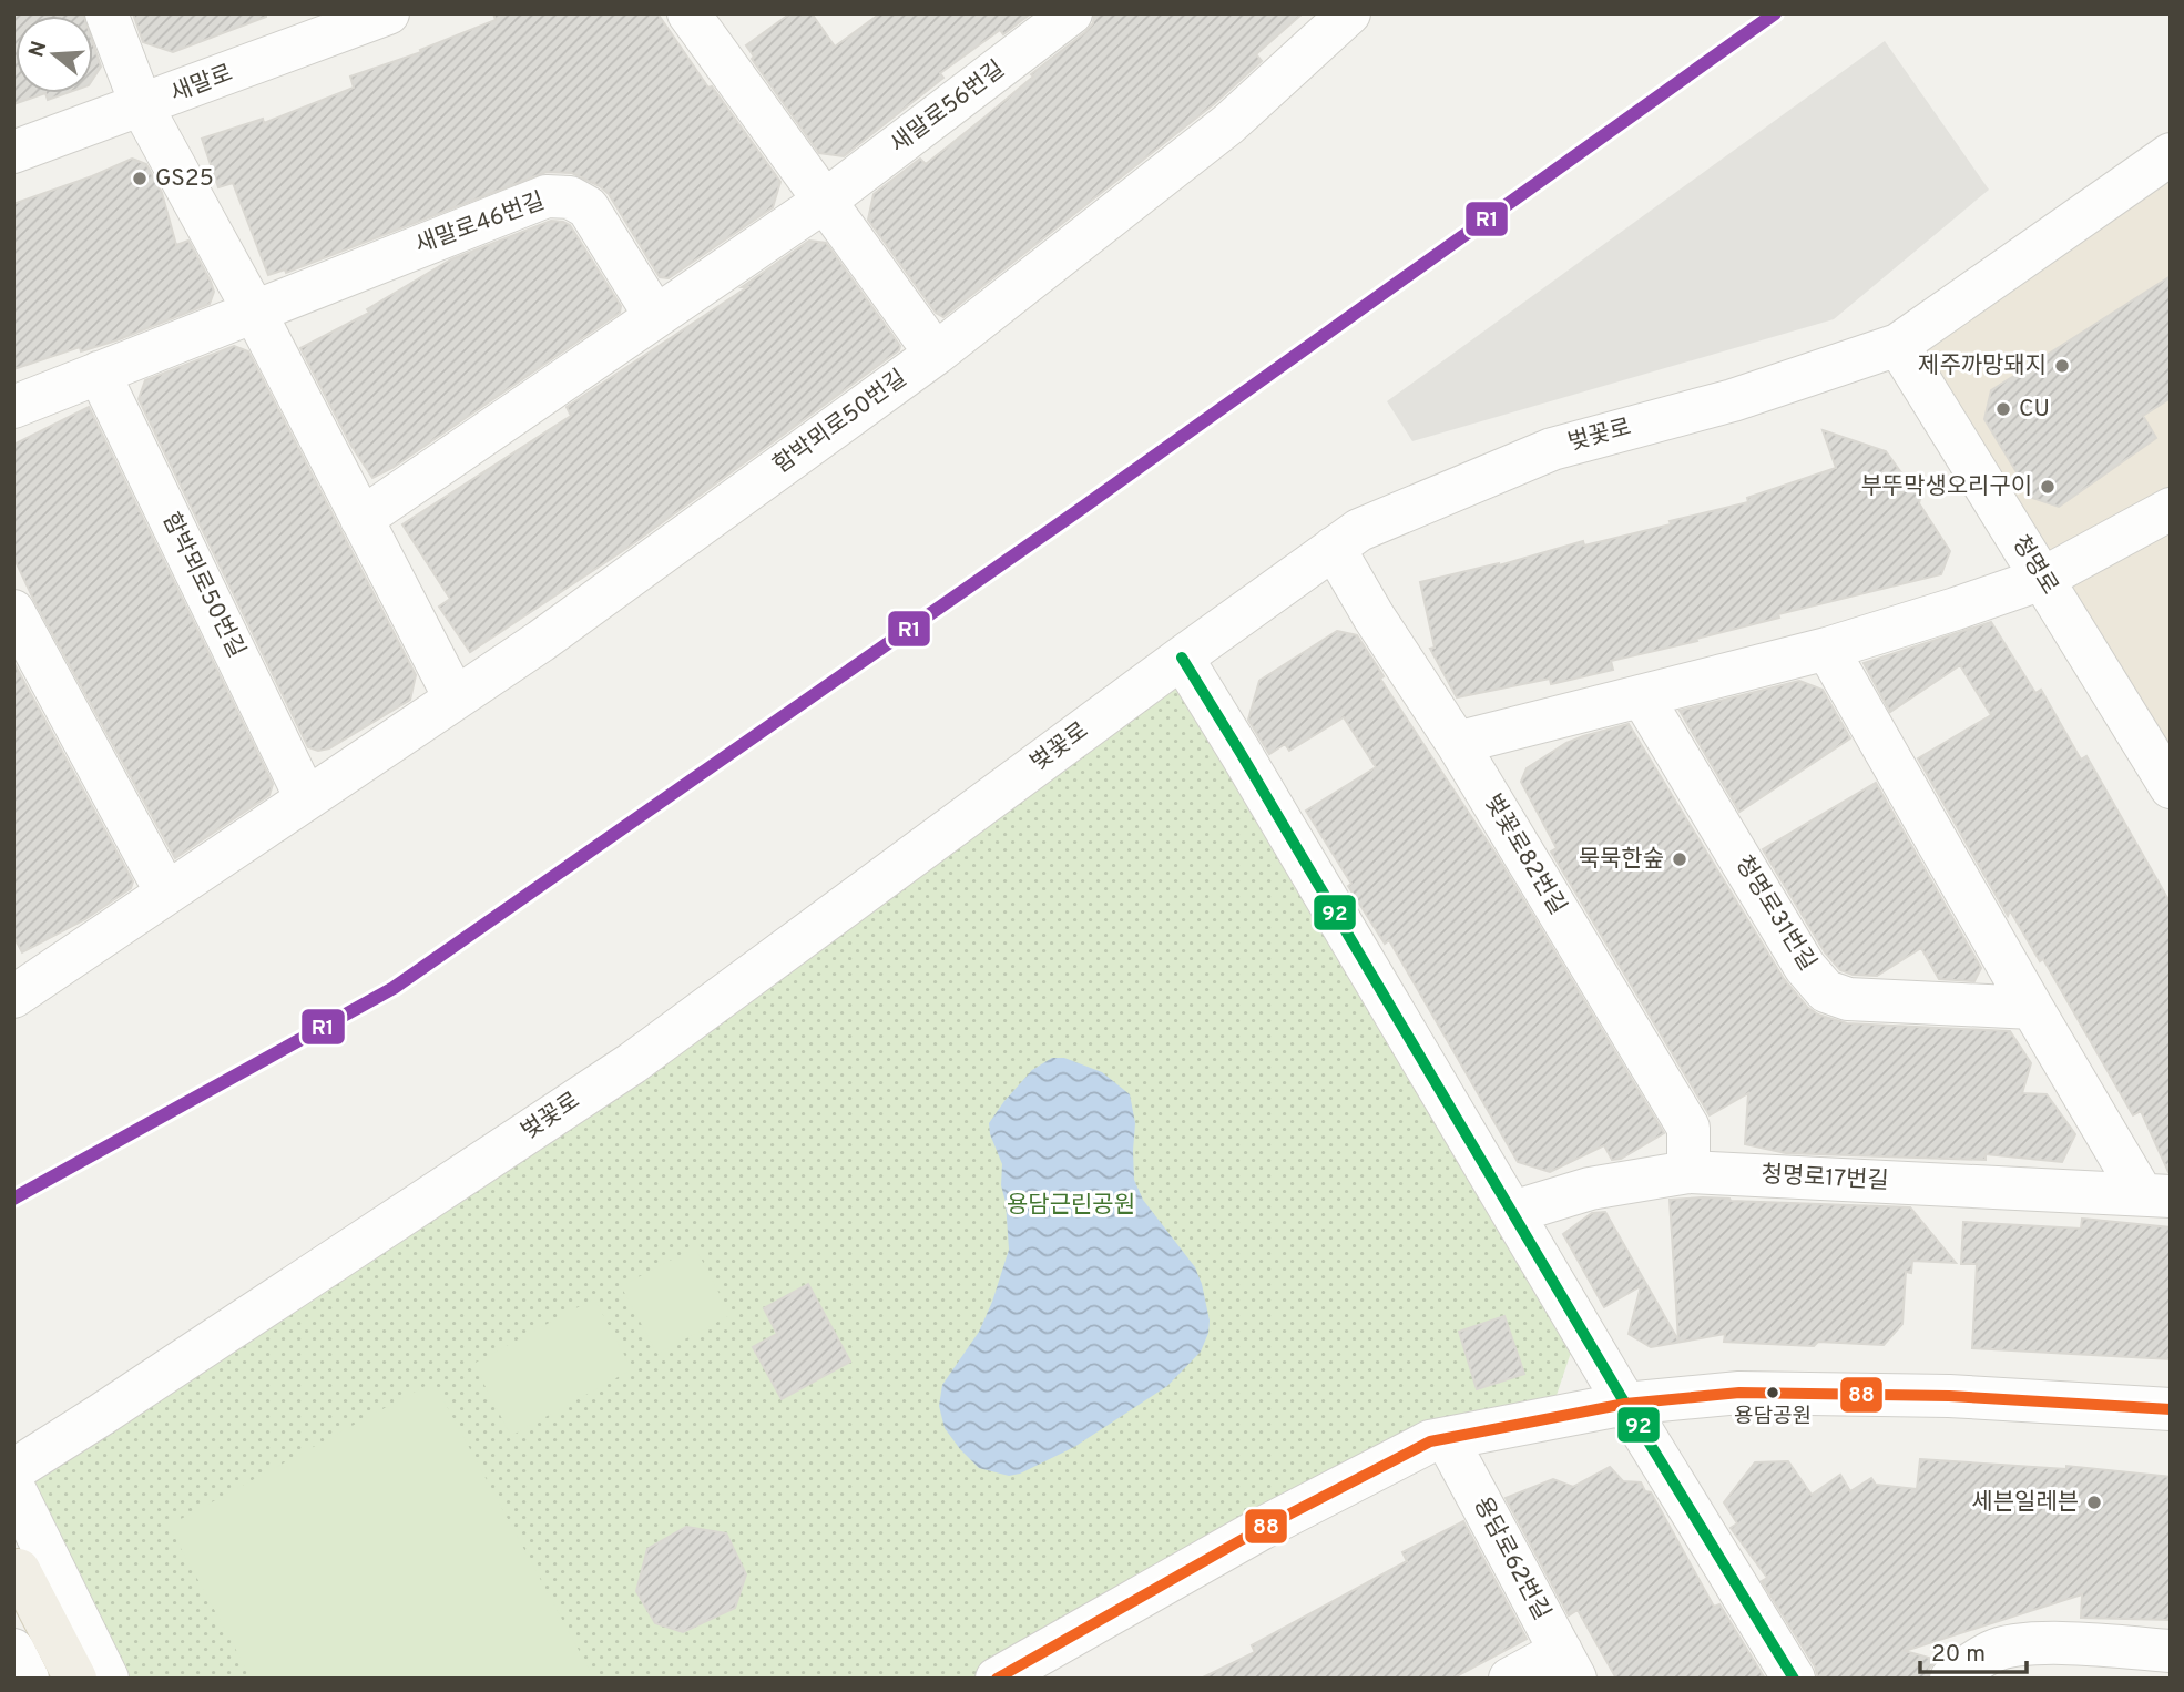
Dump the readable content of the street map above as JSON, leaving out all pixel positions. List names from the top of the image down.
{
  "streets": {
    "street": [
      "새말로",
      "새말로56번길",
      "새말로46번길",
      "함박뫼로50번길",
      "벚꽃로",
      "청명로",
      "벚꽃로82번길",
      "청명로31번길",
      "청명로17번길",
      "용담로62번길"
    ]
  },
  "crossings": [
    ["새말로46번길", "함박뫼로50번길"],
    ["벚꽃로", "청명로"],
    ["벚꽃로", "벚꽃로82번길"],
    ["벚꽃로82번길", "청명로17번길"],
    ["청명로31번길", "청명로17번길"]
  ],
  "parks": ["용담근린공원"],
  "places": [
    "GS25",
    "제주까망돼지",
    "CU",
    "부뚜막생오리구이",
    "묵묵한숲",
    "용담공원",
    "세븐일레븐"
  ],
  "lines": ["transit line R1", "transit line 92", "transit line 88"],
  "scale_bar": "20 m",
  "north": "left"
}
